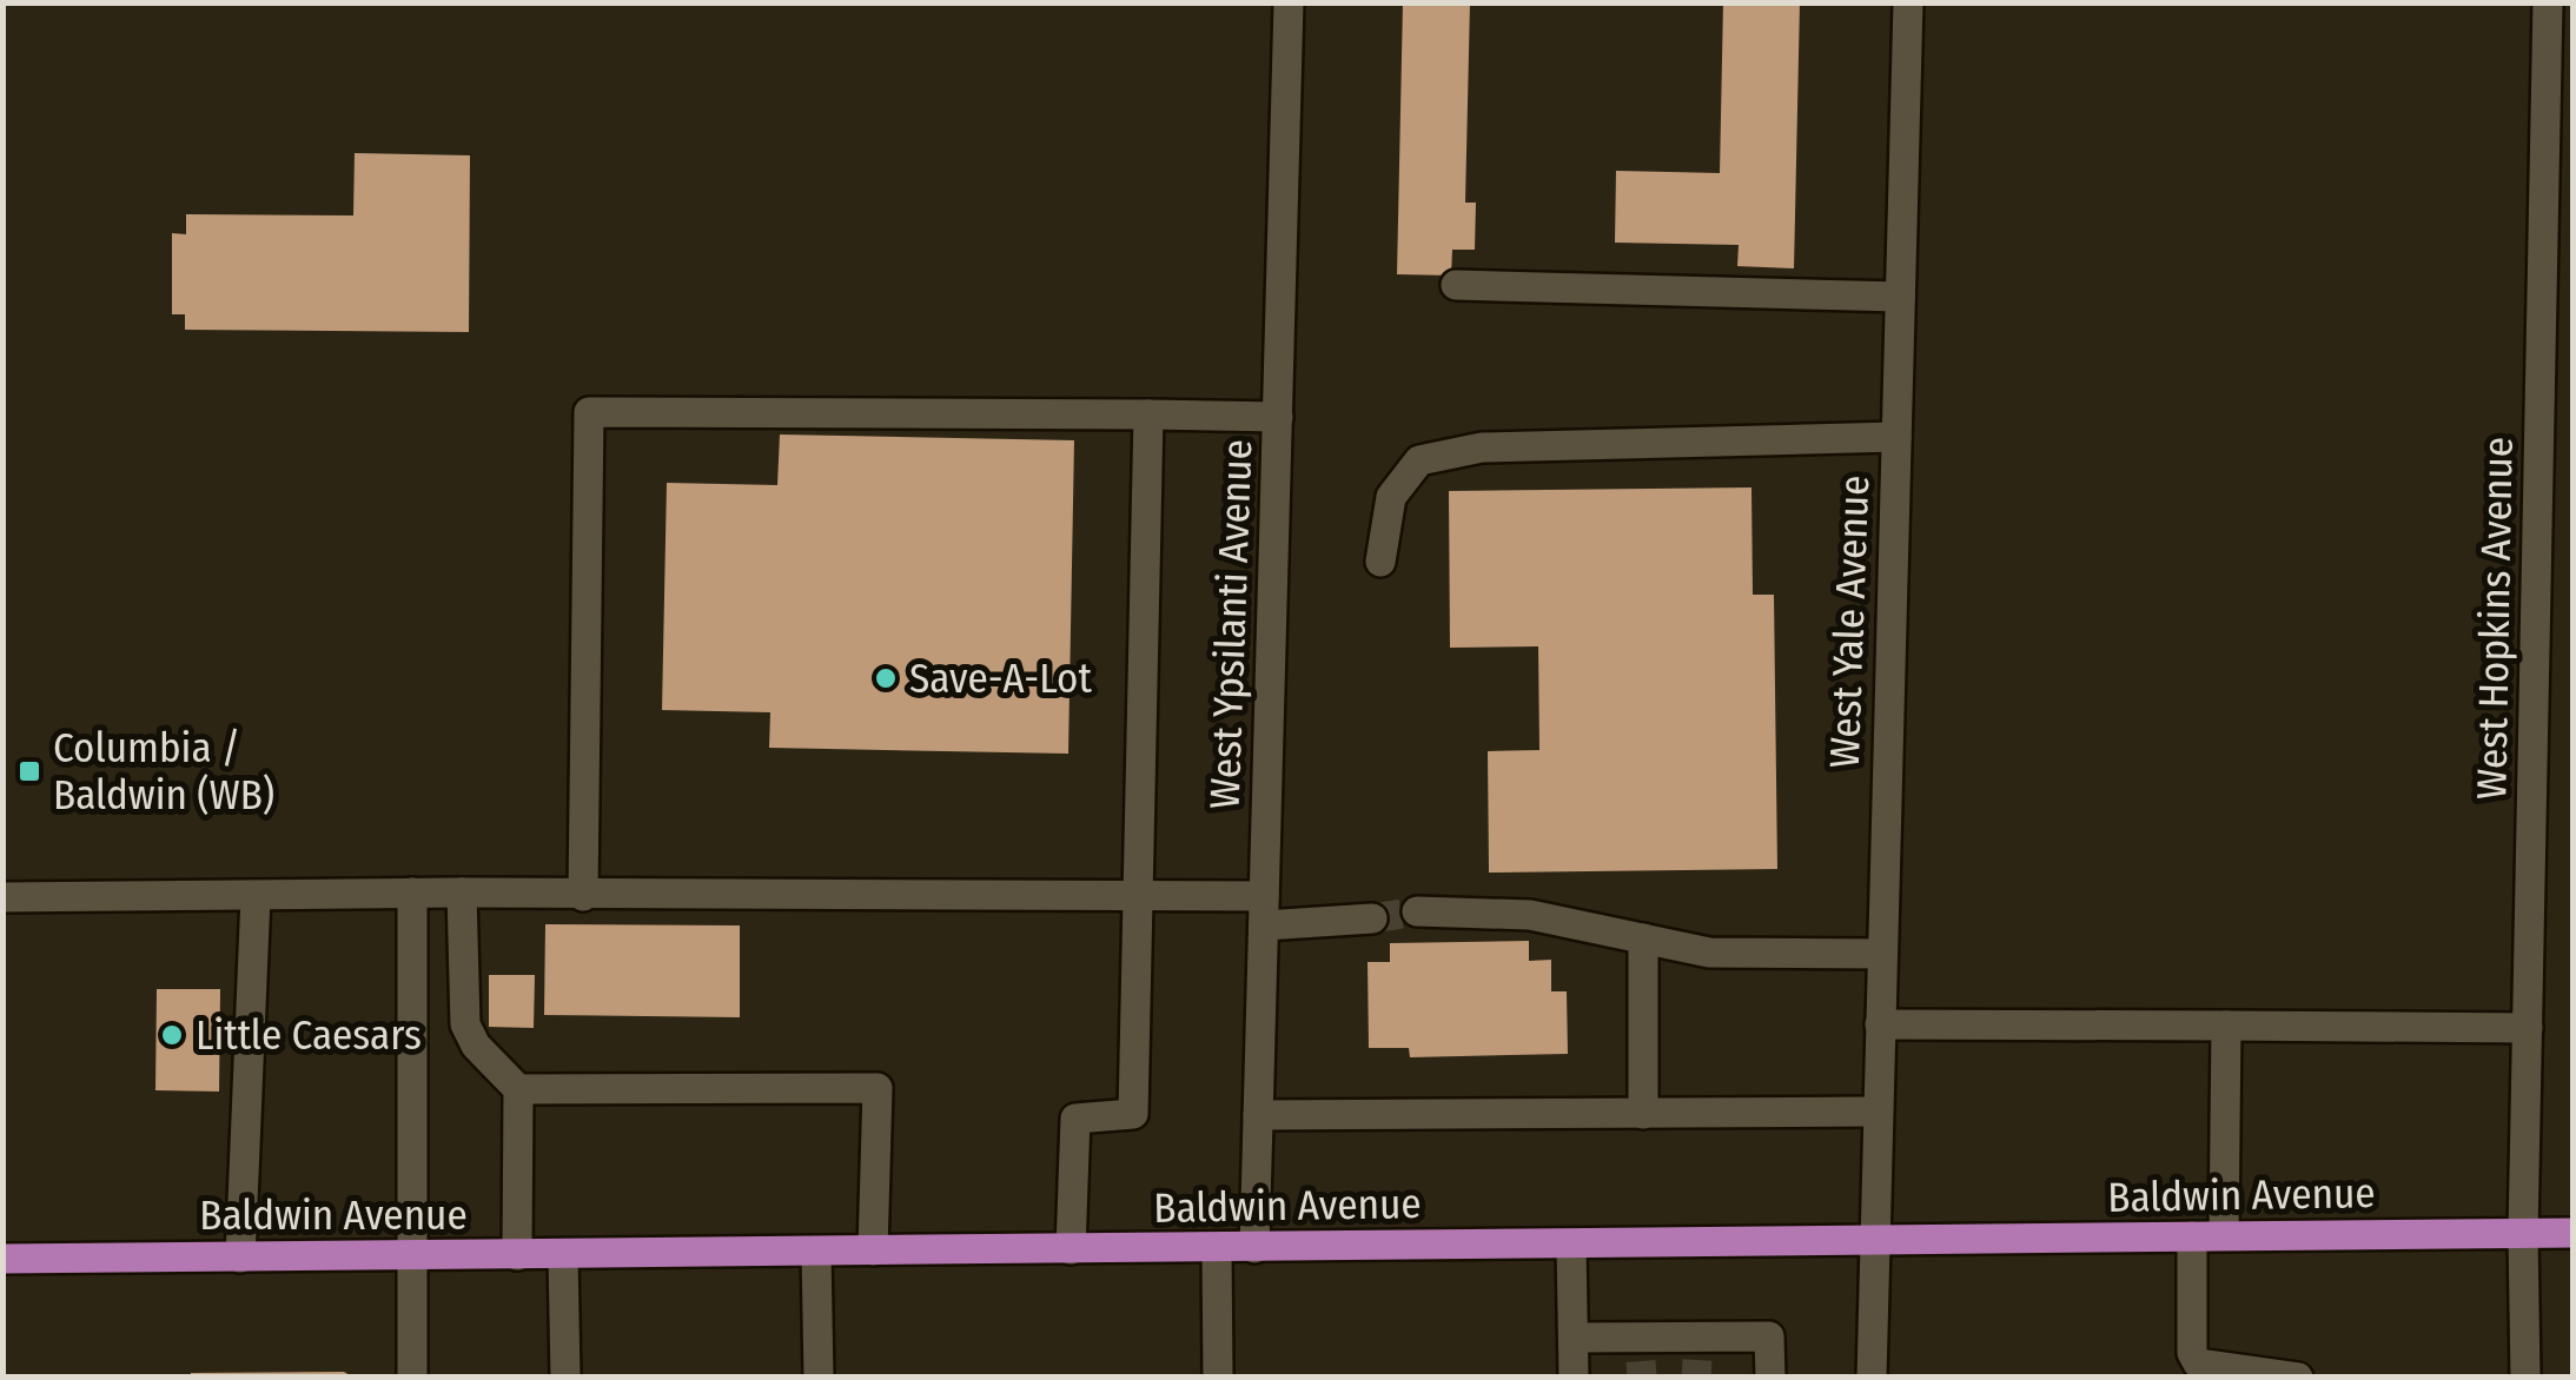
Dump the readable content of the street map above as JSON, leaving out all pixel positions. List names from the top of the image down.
{
  "streets": {
    "main road": ["Baldwin Avenue"],
    "street": ["West Hopkins Avenue", "West Yale Avenue", "West Ypsilanti Avenue"]
  },
  "crossings": [
    ["West Hopkins Avenue", "Baldwin Avenue"],
    ["West Yale Avenue", "Baldwin Avenue"],
    ["West Ypsilanti Avenue", "Baldwin Avenue"]
  ],
  "places": {
    "other": ["Save-A-Lot", "Little Caesars"],
    "transit": ["Columbia / Baldwin (WB)"]
  }
}
